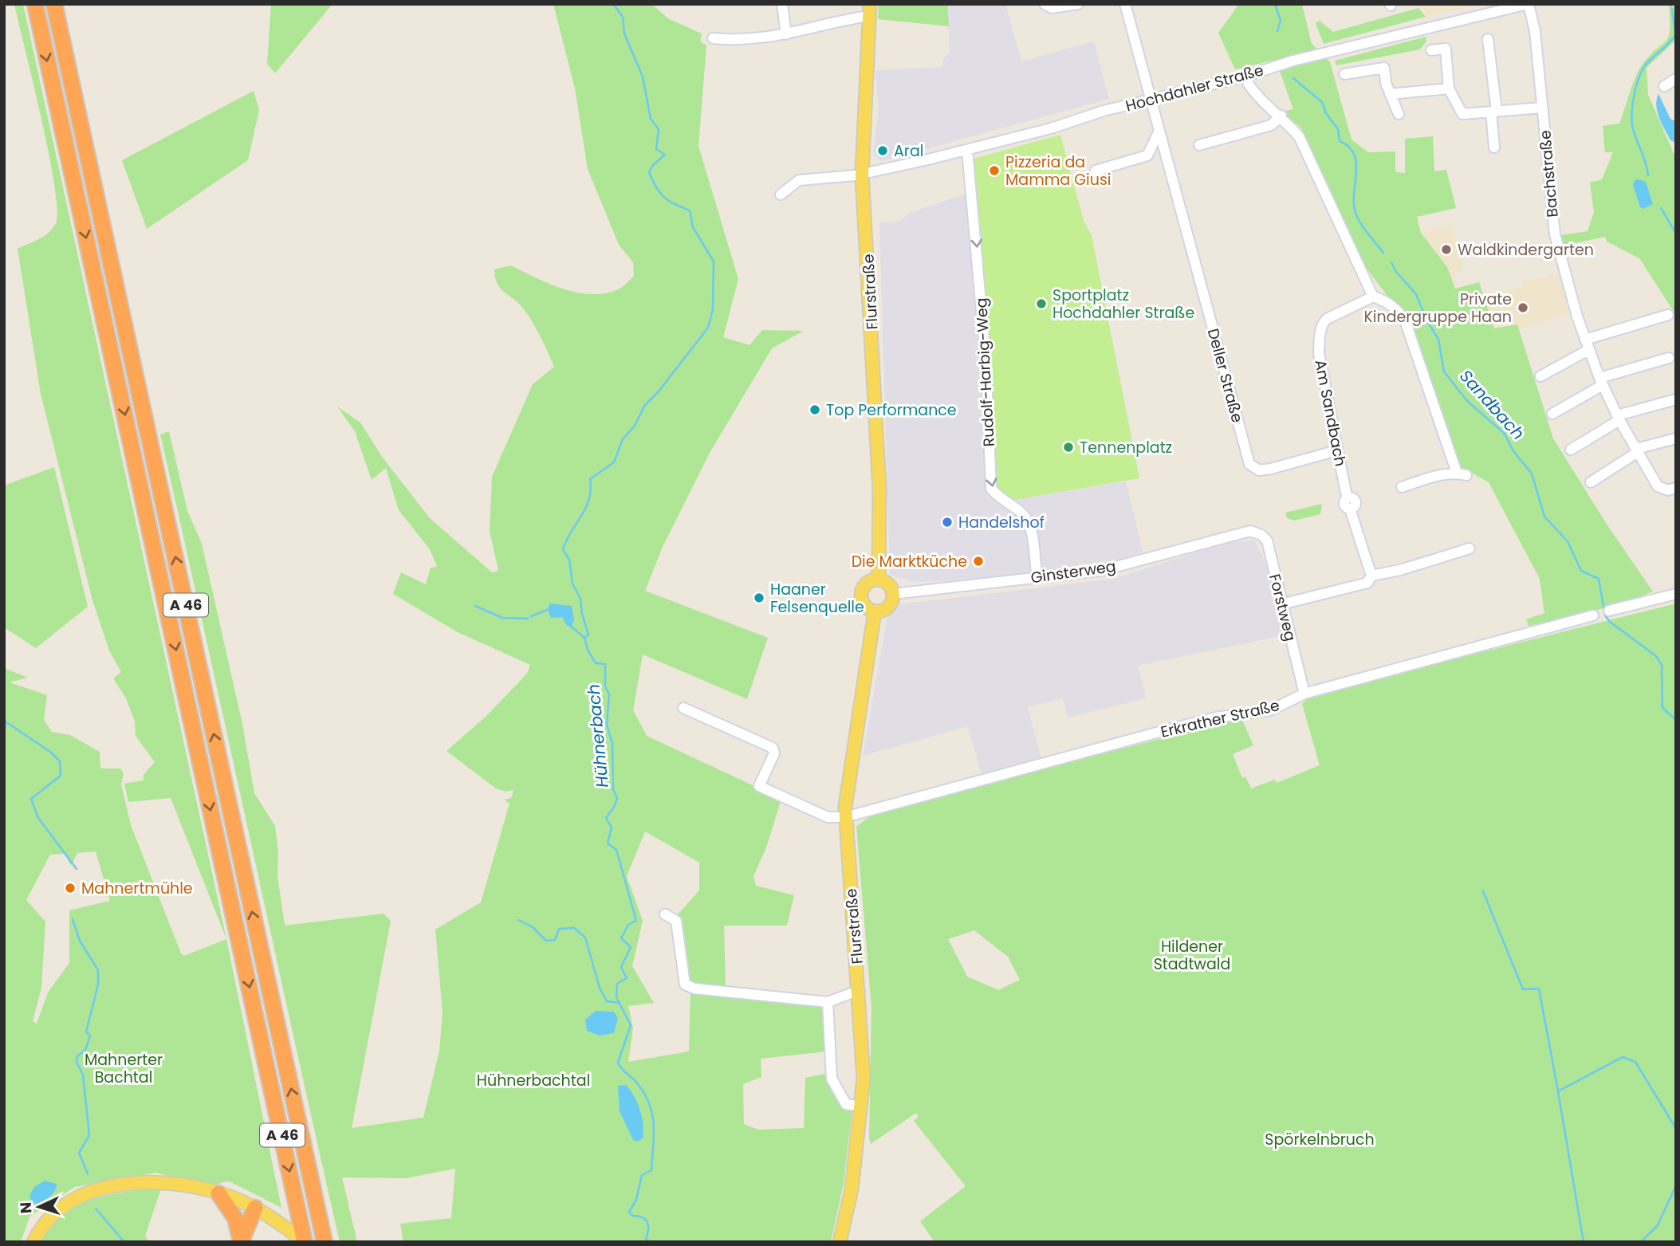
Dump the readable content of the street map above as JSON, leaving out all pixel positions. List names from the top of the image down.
{
  "streets": {
    "highway": ["A 46"],
    "main road": ["Flurstraße"],
    "street": [
      "Hochdahler Straße",
      "Bachstraße",
      "Rudolf-Harbig-Weg",
      "Deller Straße",
      "Am Sandbach",
      "Ginsterweg",
      "Forstweg",
      "Erkrather Straße"
    ]
  },
  "crossings": [
    ["Hochdahler Straße", "Bachstraße"],
    ["Hochdahler Straße", "Flurstraße"],
    ["Hochdahler Straße", "Rudolf-Harbig-Weg"],
    ["Hochdahler Straße", "Deller Straße"],
    ["Flurstraße", "Ginsterweg"],
    ["Flurstraße", "Erkrather Straße"],
    ["Rudolf-Harbig-Weg", "Ginsterweg"],
    ["Deller Straße", "Am Sandbach"],
    ["Ginsterweg", "Forstweg"],
    ["Forstweg", "Erkrather Straße"]
  ],
  "one_way": ["Rudolf-Harbig-Weg"],
  "water": ["Sandbach", "Hühnerbach"],
  "parks": [
    "Hildener Stadtwald",
    "Mahnerter Bachtal",
    "Hühnerbachtal",
    "Spörkelnbruch"
  ],
  "places": [
    "Aral",
    "Pizzeria da Mamma Giusi",
    "Waldkindergarten",
    "Sportplatz Hochdahler Straße",
    "Private Kindergruppe Haan",
    "Top Performance",
    "Tennenplatz",
    "Handelshof",
    "Die Marktküche",
    "Haaner Felsenquelle",
    "Mahnertmühle"
  ],
  "north": "left"
}
